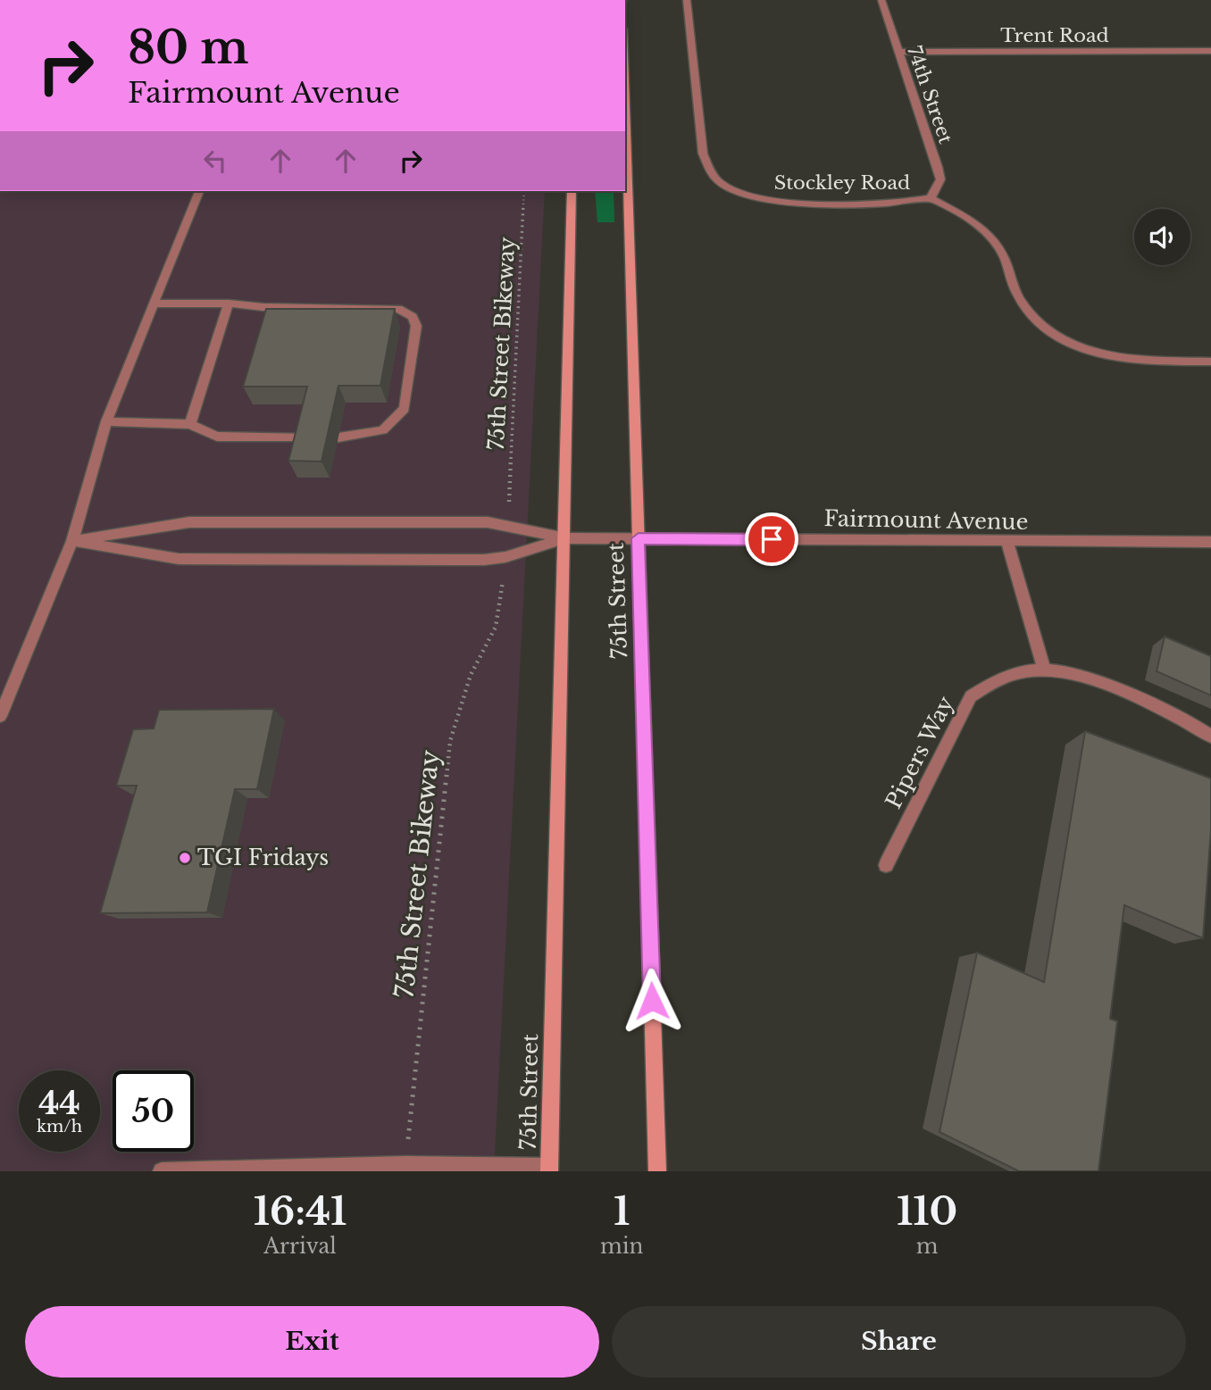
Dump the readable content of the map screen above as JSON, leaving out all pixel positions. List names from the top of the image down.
{
  "streets": {
    "main road": ["75th Street"],
    "street": [
      "Trent Road",
      "74th Street",
      "Stockley Road",
      "Fairmount Avenue",
      "Pipers Way"
    ],
    "path": ["75th Street Bikeway"]
  },
  "crossings": [
    ["Trent Road", "74th Street"],
    ["74th Street", "Stockley Road"],
    ["Fairmount Avenue", "75th Street"]
  ],
  "places": ["TGI Fridays"],
  "page": {
    "turn": ["80 m", "Fairmount Avenue"],
    "speed": "44 km/h",
    "limit": "50",
    "eta": [
      "16:41",
      "Arrival",
      "1",
      "min",
      "110",
      "m"
    ],
    "buttons": ["Exit", "Share"]
  }
}
